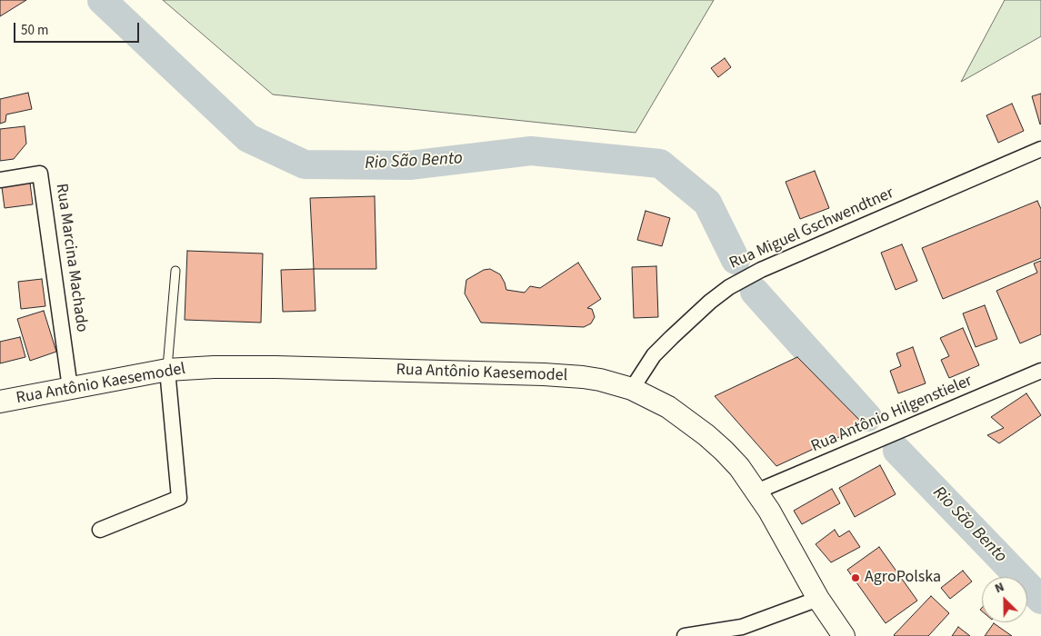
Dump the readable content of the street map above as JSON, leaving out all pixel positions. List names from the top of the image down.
{
  "streets": {
    "main road": ["Rua Antônio Kaesemodel"],
    "street": ["Rua Miguel Gschwendtner", "Rua Marcina Machado", "Rua Antônio Hilgenstieler"]
  },
  "crossings": [
    ["Rua Miguel Gschwendtner", "Rua Antônio Kaesemodel"],
    ["Rua Marcina Machado", "Rua Antônio Kaesemodel"],
    ["Rua Antônio Kaesemodel", "Rua Antônio Hilgenstieler"]
  ],
  "water": ["Rio São Bento"],
  "places": ["AgroPolska"],
  "scale_bar": "50 m",
  "north": "top left"
}
